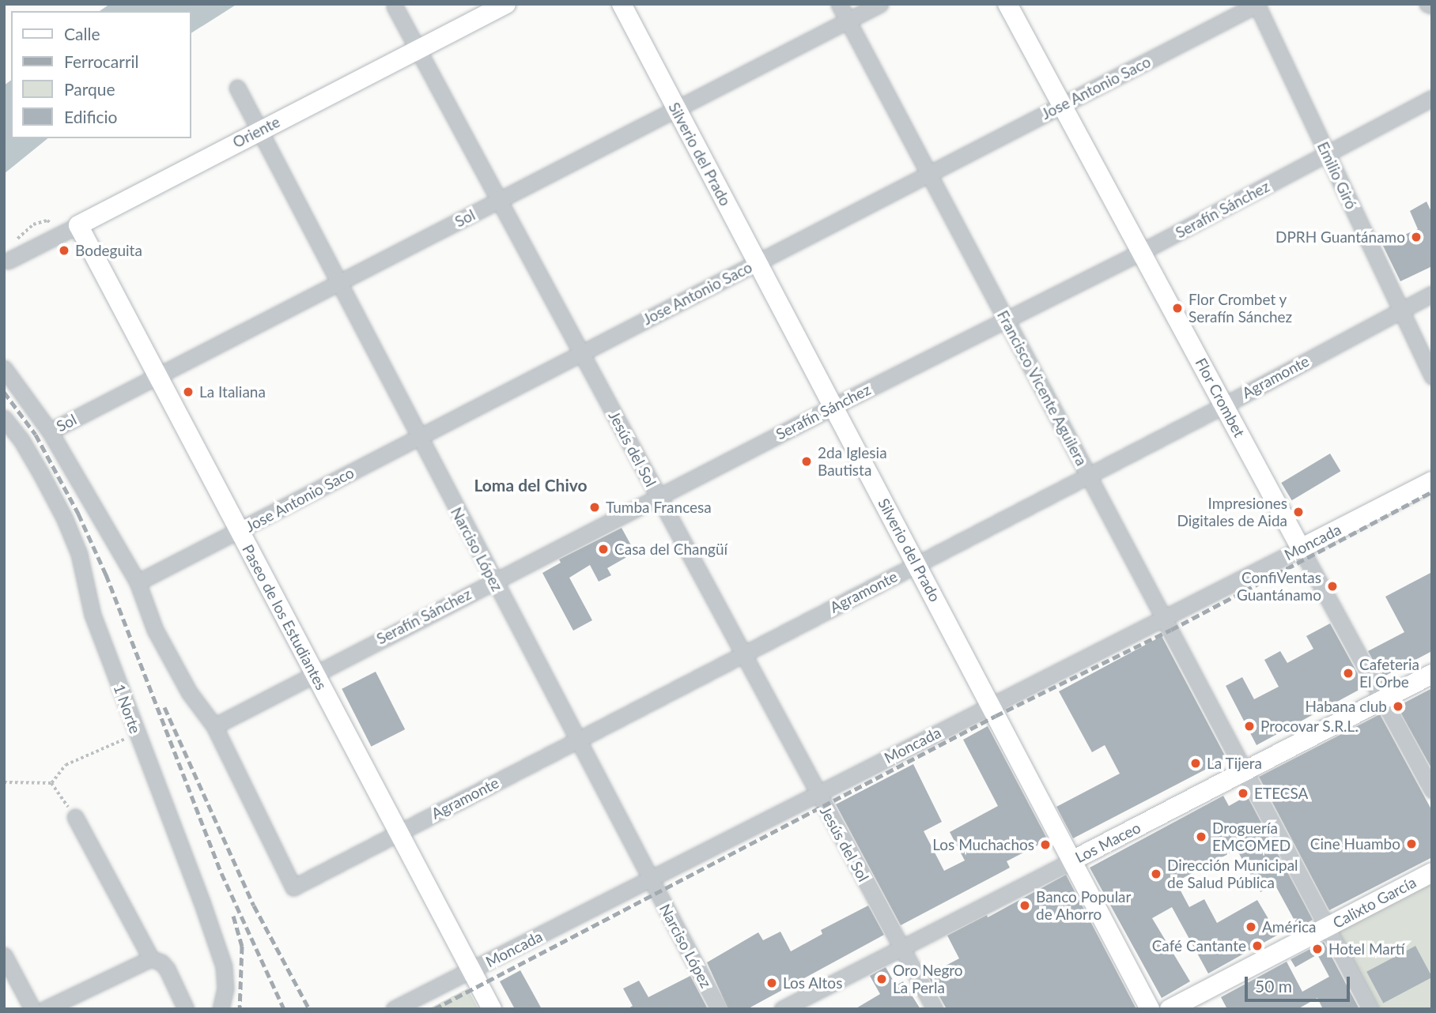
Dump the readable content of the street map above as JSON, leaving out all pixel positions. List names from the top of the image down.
{
  "streets": {
    "main road": [
      "Oriente",
      "Silverio del Prado",
      "Flor Crombet",
      "Moncada",
      "Paseo de los Estudiantes",
      "Los Maceo",
      "Calixto García"
    ],
    "street": [
      "Jose Antonio Saco",
      "Emilio Giró",
      "Serafín Sánchez",
      "Sol",
      "Agramonte",
      "Francisco Vicente Aguilera",
      "Jesús del Sol",
      "Narciso López",
      "1 Norte"
    ]
  },
  "crossings": [
    ["Jose Antonio Saco", "Silverio del Prado"],
    ["Jose Antonio Saco", "Emilio Giró"],
    ["Jose Antonio Saco", "Francisco Vicente Aguilera"],
    ["Jose Antonio Saco", "Flor Crombet"],
    ["Jose Antonio Saco", "Jesús del Sol"],
    ["Jose Antonio Saco", "Narciso López"],
    ["Jose Antonio Saco", "Paseo de los Estudiantes"],
    ["Oriente", "Jesús del Sol"],
    ["Oriente", "Narciso López"],
    ["Oriente", "Paseo de los Estudiantes"],
    ["Silverio del Prado", "Serafín Sánchez"],
    ["Silverio del Prado", "Sol"],
    ["Silverio del Prado", "Agramonte"],
    ["Silverio del Prado", "Moncada"],
    ["Silverio del Prado", "Los Maceo"],
    ["Emilio Giró", "Serafín Sánchez"],
    ["Emilio Giró", "Agramonte"],
    ["Serafín Sánchez", "Agramonte"],
    ["Serafín Sánchez", "Francisco Vicente Aguilera"],
    ["Serafín Sánchez", "Flor Crombet"],
    ["Serafín Sánchez", "Jesús del Sol"],
    ["Serafín Sánchez", "Narciso López"],
    ["Serafín Sánchez", "Paseo de los Estudiantes"],
    ["Sol", "Francisco Vicente Aguilera"],
    ["Sol", "Jesús del Sol"],
    ["Sol", "Narciso López"],
    ["Sol", "Paseo de los Estudiantes"],
    ["Agramonte", "Francisco Vicente Aguilera"],
    ["Agramonte", "Flor Crombet"],
    ["Agramonte", "Jesús del Sol"],
    ["Agramonte", "Narciso López"],
    ["Agramonte", "Paseo de los Estudiantes"],
    ["Francisco Vicente Aguilera", "Moncada"],
    ["Francisco Vicente Aguilera", "Los Maceo"],
    ["Francisco Vicente Aguilera", "Calixto García"],
    ["Flor Crombet", "Moncada"],
    ["Flor Crombet", "Los Maceo"],
    ["Jesús del Sol", "Moncada"],
    ["Jesús del Sol", "Los Maceo"],
    ["Moncada", "Narciso López"],
    ["Moncada", "Paseo de los Estudiantes"]
  ],
  "districts": ["Loma del Chivo"],
  "places": [
    "DPRH Guantánamo",
    "Bodeguita",
    "Flor Crombet y Serafín Sánchez",
    "La Italiana",
    "2da Iglesia Bautista",
    "Tumba Francesa",
    "Impresiones Digitales de Aida",
    "Casa del Changüí",
    "ConfiVentas Guantánamo",
    "Cafeteria El Orbe",
    "Habana club",
    "Procovar S.R.L.",
    "La Tijera",
    "ETECSA",
    "Droguería EMCOMED",
    "Cine Huambo",
    "Los Muchachos",
    "Dirección Municipal de Salud Pública",
    "Banco Popular de Ahorro",
    "América",
    "Café Cantante",
    "Hotel Martí",
    "Oro Negro La Perla",
    "Los Altos"
  ],
  "legend": [
    "Calle",
    "Ferrocarril",
    "Parque",
    "Edificio"
  ],
  "scale_bar": "50 m"
}
